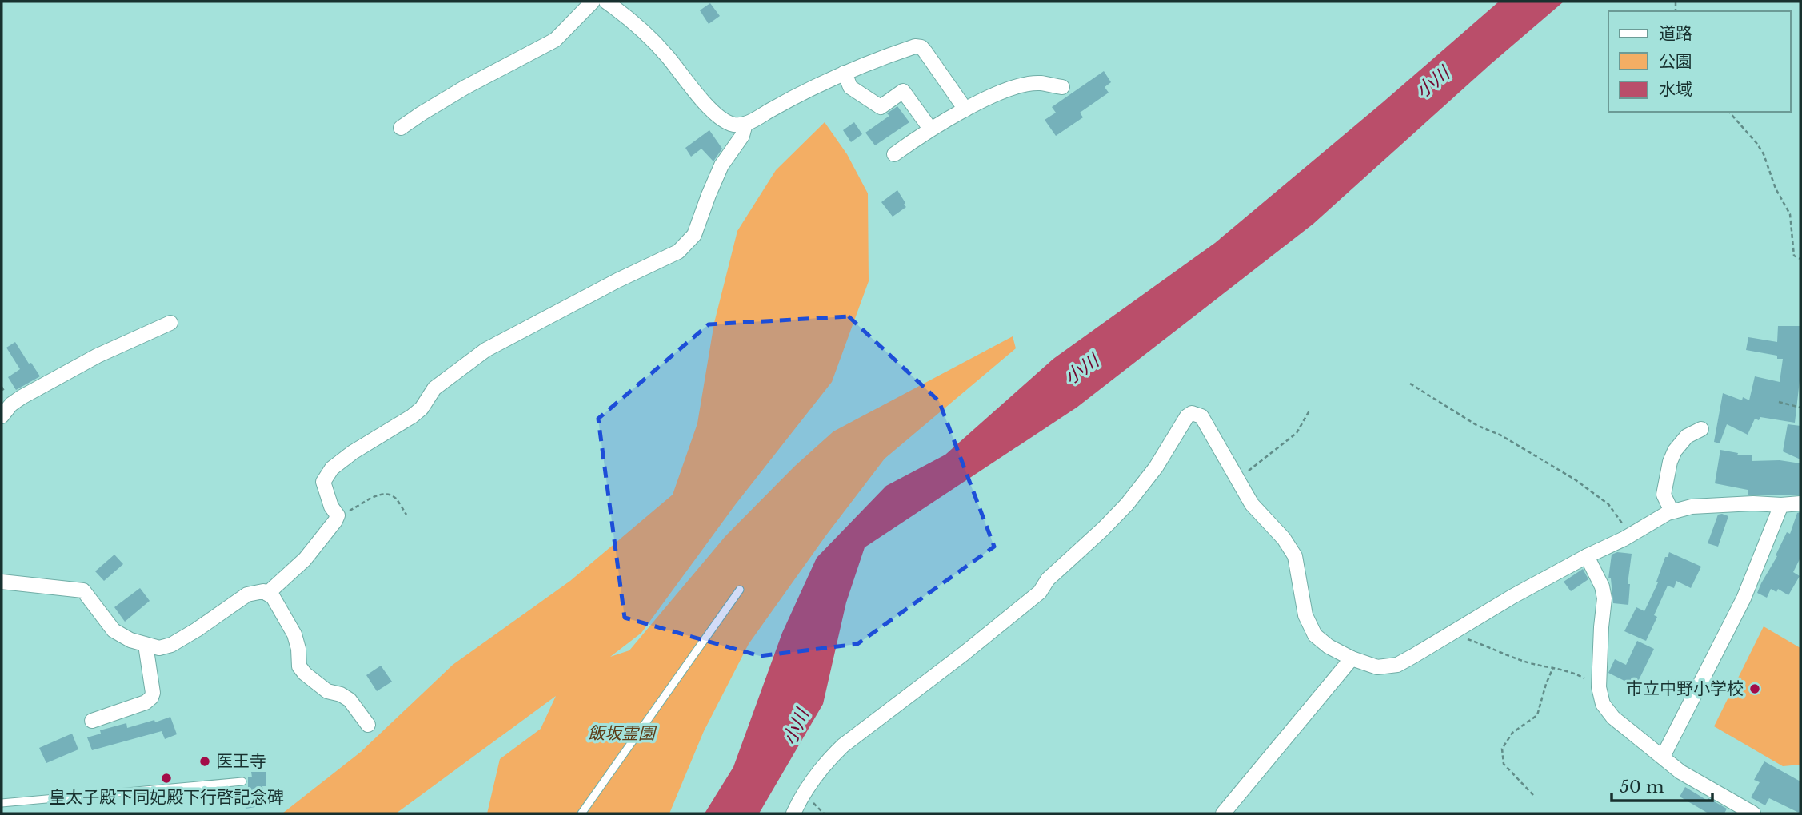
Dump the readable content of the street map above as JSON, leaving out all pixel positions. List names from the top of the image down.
{
  "water": ["小川"],
  "parks": ["飯坂霊園"],
  "places": ["市立中野小学校", "医王寺", "皇太子殿下同妃殿下行啓記念碑"],
  "legend": ["道路", "公園", "水域"],
  "scale_bar": "50 m"
}
